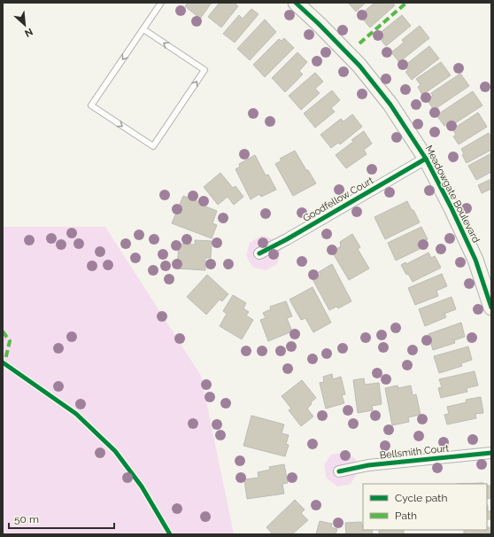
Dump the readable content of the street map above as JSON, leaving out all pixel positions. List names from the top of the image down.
{
  "streets": {
    "street": ["Meadowgate Boulevard", "Goodfellow Court", "Bellsmith Court"]
  },
  "crossings": [
    ["Meadowgate Boulevard", "Goodfellow Court"]
  ],
  "legend": ["Cycle path", "Path"],
  "scale_bar": "50 m",
  "north": "bottom right"
}
